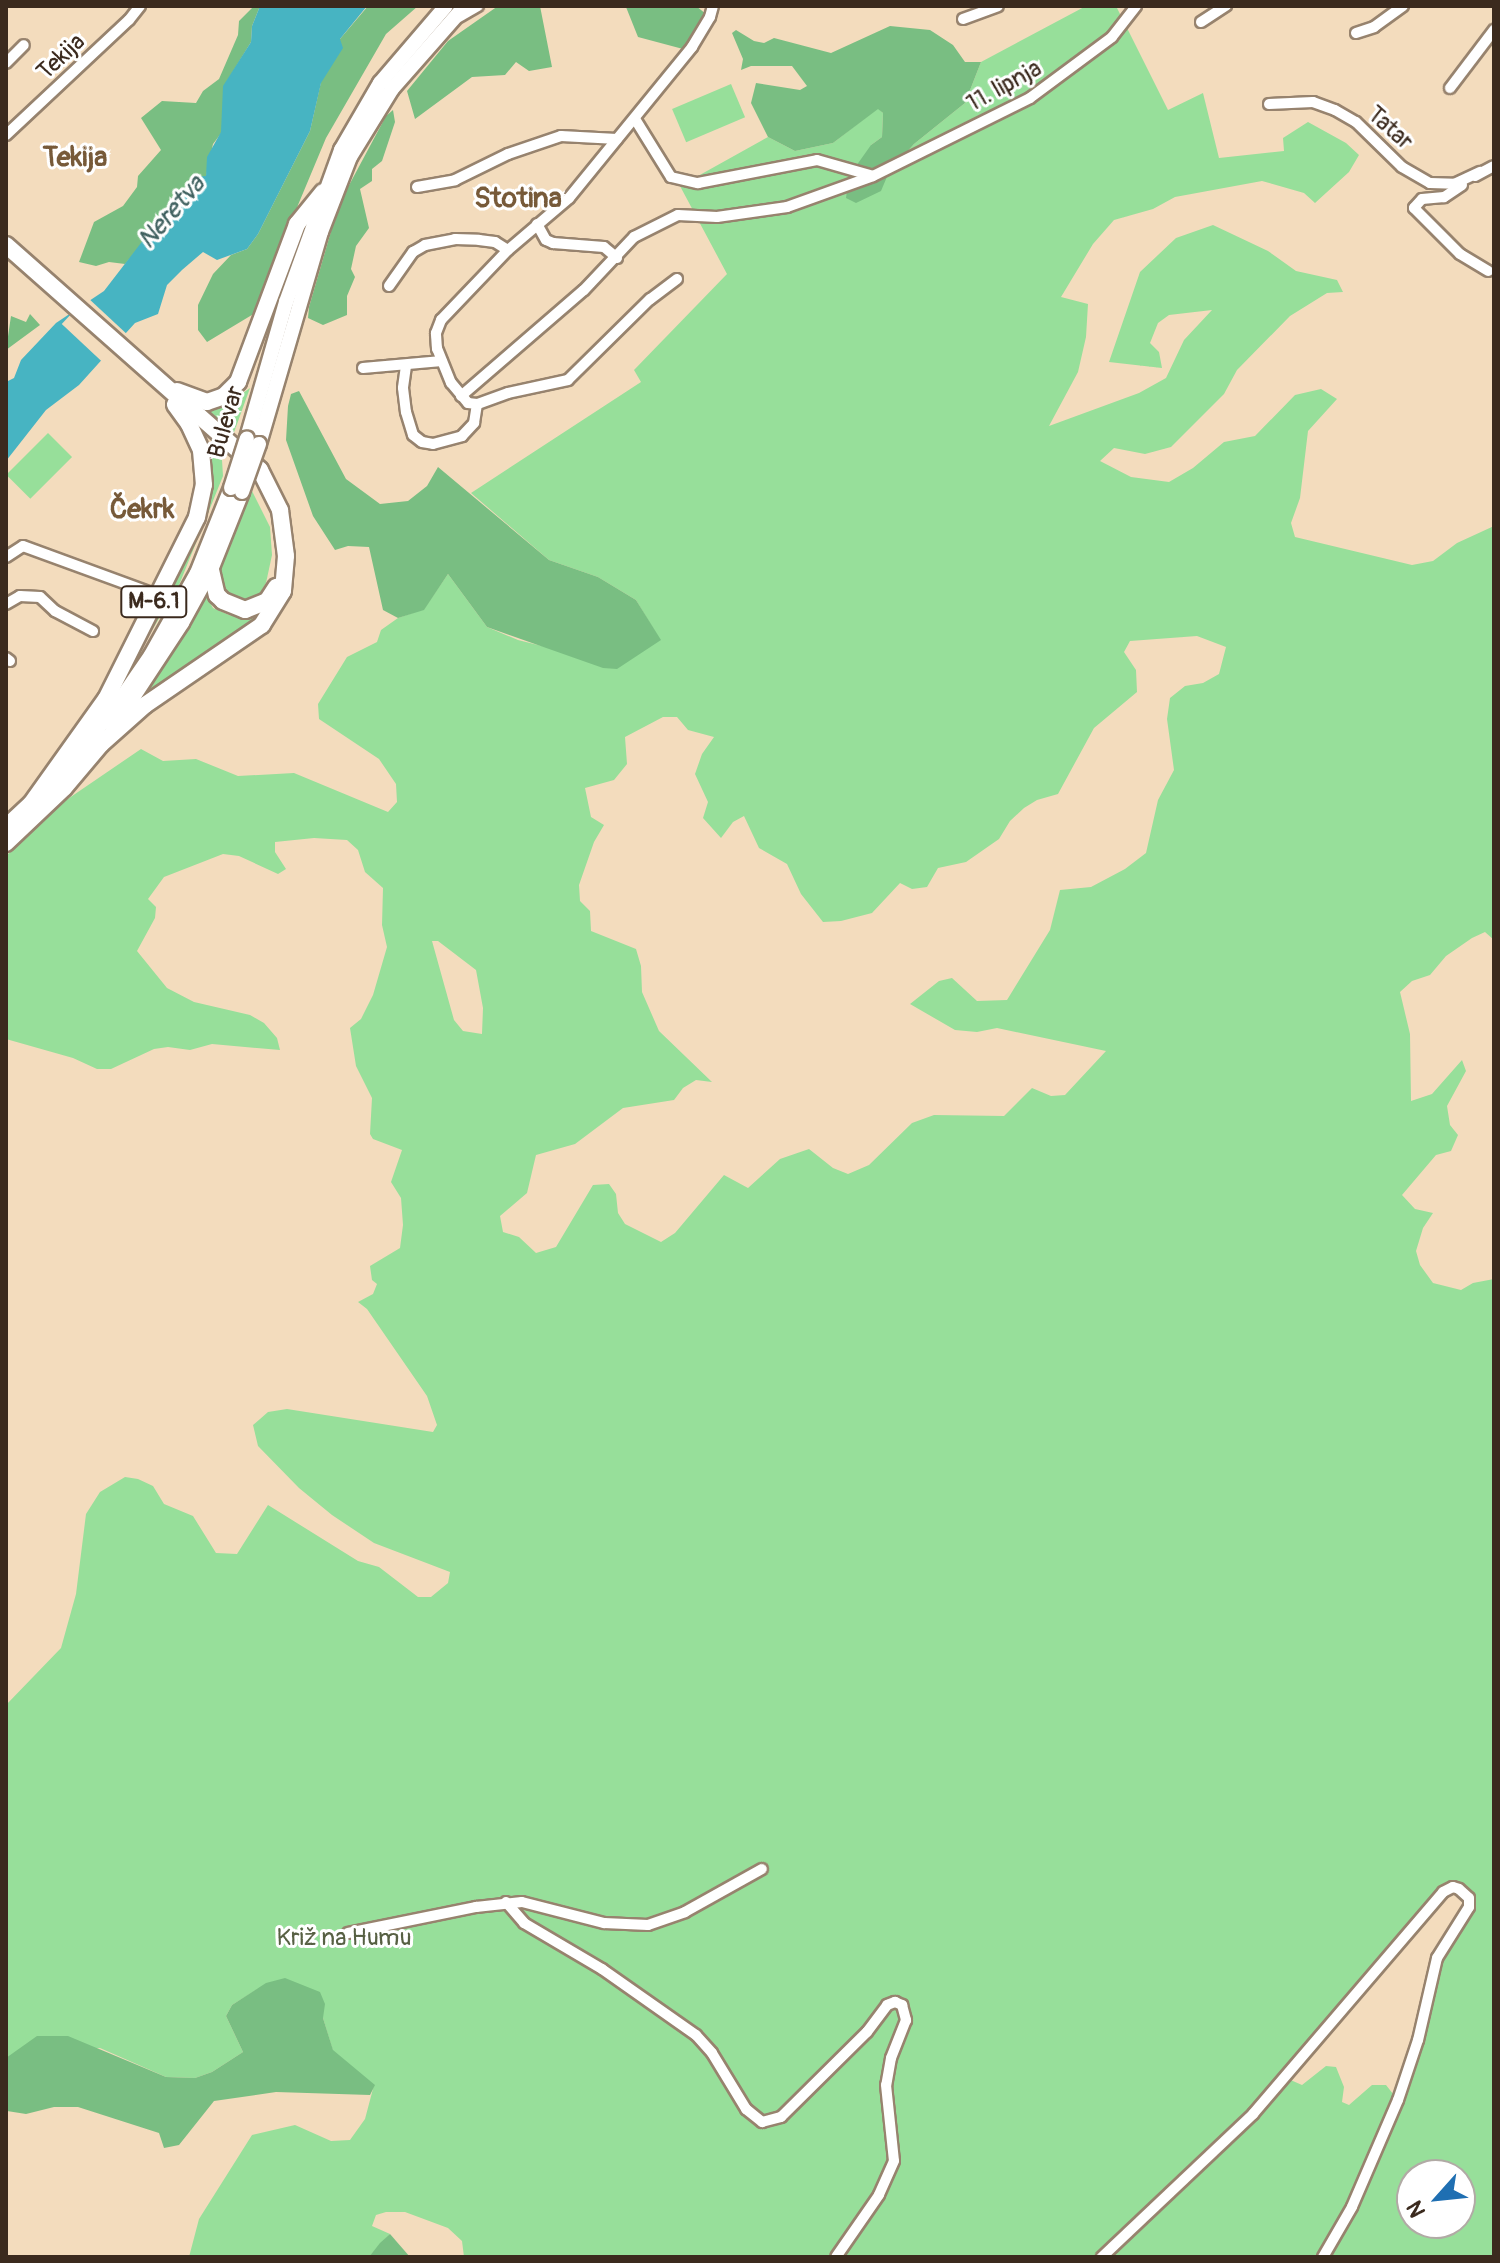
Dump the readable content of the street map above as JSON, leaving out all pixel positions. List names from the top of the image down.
{
  "streets": {
    "main road": ["Bulevar", "M-6.1"],
    "street": ["Tekija", "11. lipnja", "Tatar"]
  },
  "crossings": [
    ["Bulevar", "M-6.1"]
  ],
  "districts": ["Tekija", "Stotina", "Čekrk"],
  "water": ["Neretva"],
  "parks": ["Križ na Humu"],
  "north": "bottom left"
}
